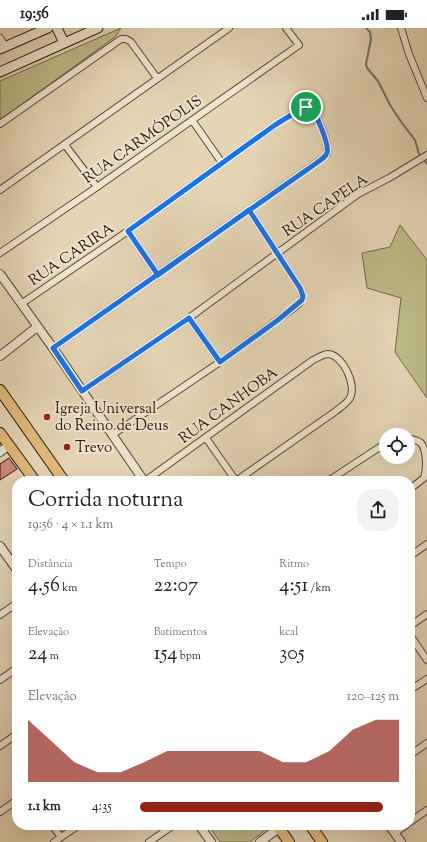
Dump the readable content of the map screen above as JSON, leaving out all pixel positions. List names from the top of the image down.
{
  "streets": {
    "street": [
      "RUA CARMÓPOLIS",
      "RUA CAPELA",
      "RUA CARIRA",
      "RUA CANHOBA"
    ]
  },
  "places": ["Igreja Universal do Reino de Deus", "Trevo"],
  "page": {
    "status": "19:56",
    "heading": ["Corrida noturna", "19:56 · 4 × 1.1 km"],
    "stats": [
      ["Distância", "4.56 km"],
      ["Tempo", "22:07"],
      ["Ritmo", "4:51 /km"],
      ["Elevação", "24 m"],
      ["Batimentos", "154 bpm"],
      ["kcal", "305"]
    ],
    "chart": ["Elevação", "120–125 m"],
    "list": [
      {
        "name": "1.1 km",
        "note": "4:35"
      }
    ]
  }
}
